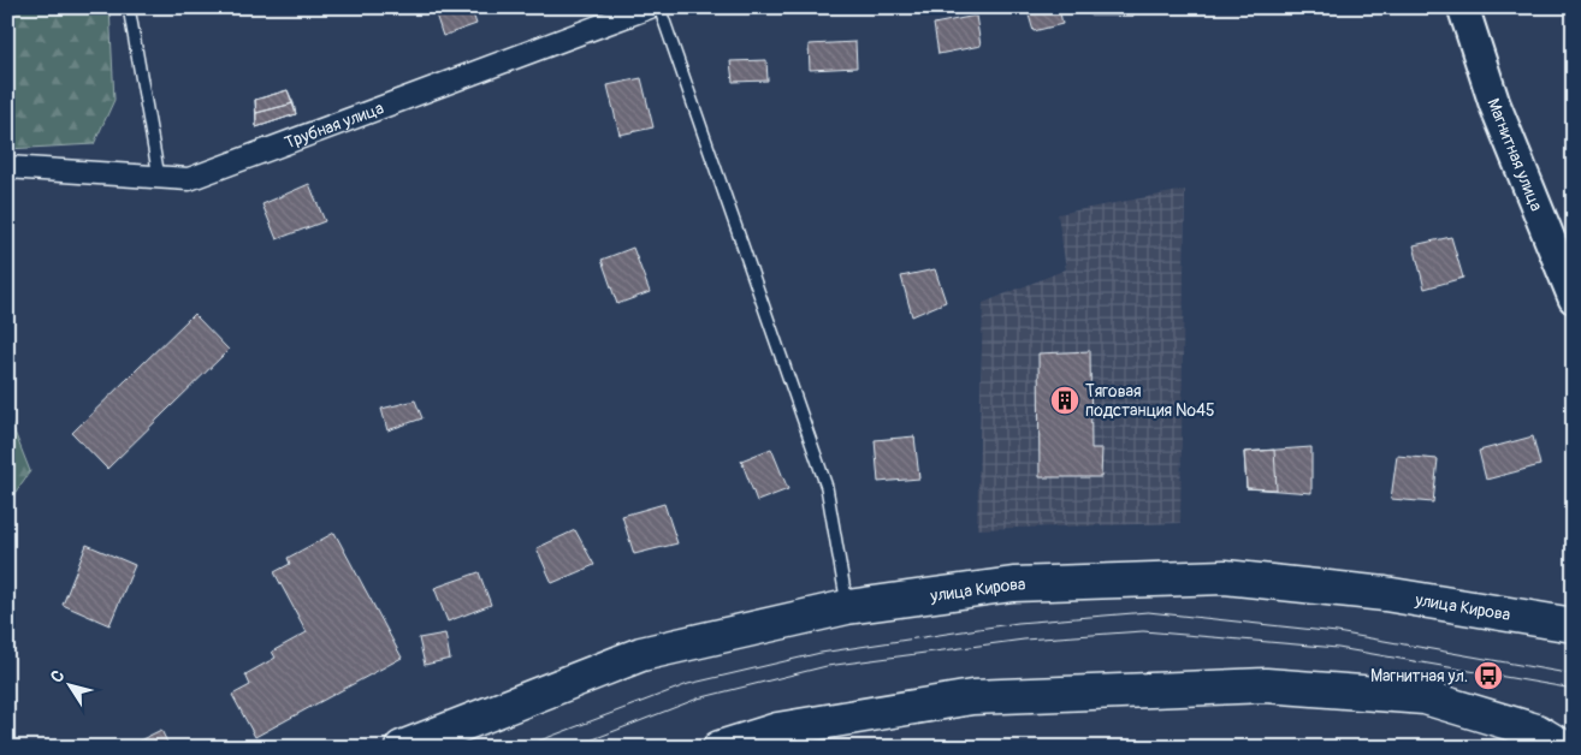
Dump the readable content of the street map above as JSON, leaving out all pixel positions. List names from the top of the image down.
{
  "streets": {
    "main road": ["улица Кирова"],
    "street": ["Трубная улица", "Магнитная улица"]
  },
  "places": {
    "building": ["Тяговая подстанция №45"],
    "bus stop": ["Магнитная ул."]
  },
  "north": "top left"
}
